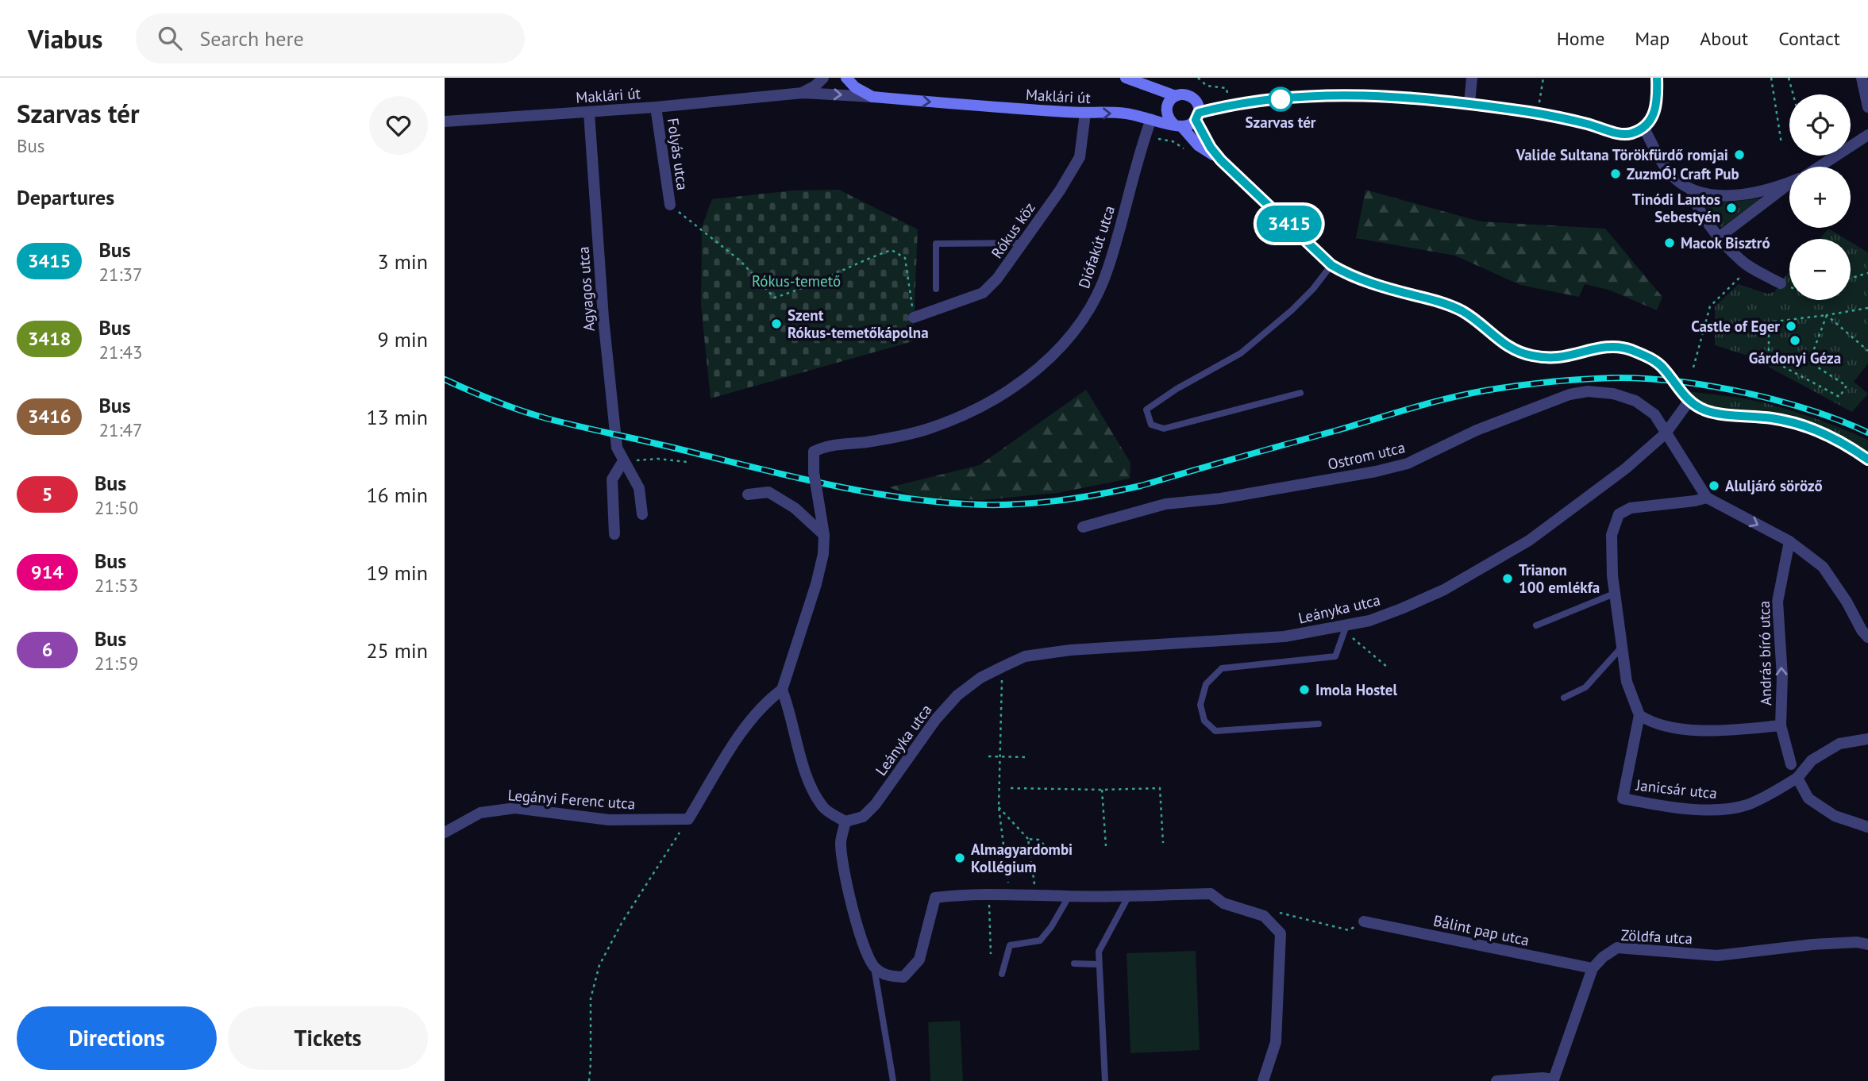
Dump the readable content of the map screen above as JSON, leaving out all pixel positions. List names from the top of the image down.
{
  "streets": {
    "street": [
      "Maklári út",
      "Folyás utca",
      "Rókus köz",
      "Diófakút utca",
      "Agyagos utca",
      "Ostrom utca",
      "Leányka utca",
      "András bíró utca",
      "Janicsár utca",
      "Legányi Ferenc utca",
      "Bálint pap utca",
      "Zöldfa utca"
    ]
  },
  "crossings": [
    ["Maklári út", "Folyás utca"],
    ["Maklári út", "Rókus köz"],
    ["Maklári út", "Diófakút utca"],
    ["Maklári út", "Agyagos utca"],
    ["Ostrom utca", "Leányka utca"],
    ["Bálint pap utca", "Zöldfa utca"]
  ],
  "one_way": ["Maklári út", "András bíró utca"],
  "parks": ["Rókus-temető"],
  "places": [
    "Szarvas tér",
    "Valide Sultana Törökfürdő romjai",
    "ZuzmÓ! Craft Pub",
    "Tinódi Lantos Sebestyén",
    "Macok Bisztró",
    "Szent Rókus-temetőkápolna",
    "Castle of Eger",
    "Gárdonyi Géza",
    "Aluljáró söröző",
    "Trianon 100 emlékfa",
    "Imola Hostel",
    "Almagyardombi Kollégium"
  ],
  "lines": ["bus line 3415"],
  "page": {
    "header": "Viabus",
    "search": "Search here",
    "nav": [
      "Home",
      "Map",
      "About",
      "Contact"
    ],
    "heading": [
      ["Szarvas tér", "Bus"],
      "Departures"
    ],
    "on_map": "3415",
    "map_buttons": ["+", "−"],
    "list": [
      {
        "mark": "3415",
        "name": "Bus",
        "note": "21:37",
        "value": "3 min"
      },
      {
        "mark": "3418",
        "name": "Bus",
        "note": "21:43",
        "value": "9 min"
      },
      {
        "mark": "3416",
        "name": "Bus",
        "note": "21:47",
        "value": "13 min"
      },
      {
        "mark": "5",
        "name": "Bus",
        "note": "21:50",
        "value": "16 min"
      },
      {
        "mark": "914",
        "name": "Bus",
        "note": "21:53",
        "value": "19 min"
      },
      {
        "mark": "6",
        "name": "Bus",
        "note": "21:59",
        "value": "25 min"
      }
    ],
    "buttons": ["Directions", "Tickets"]
  }
}
